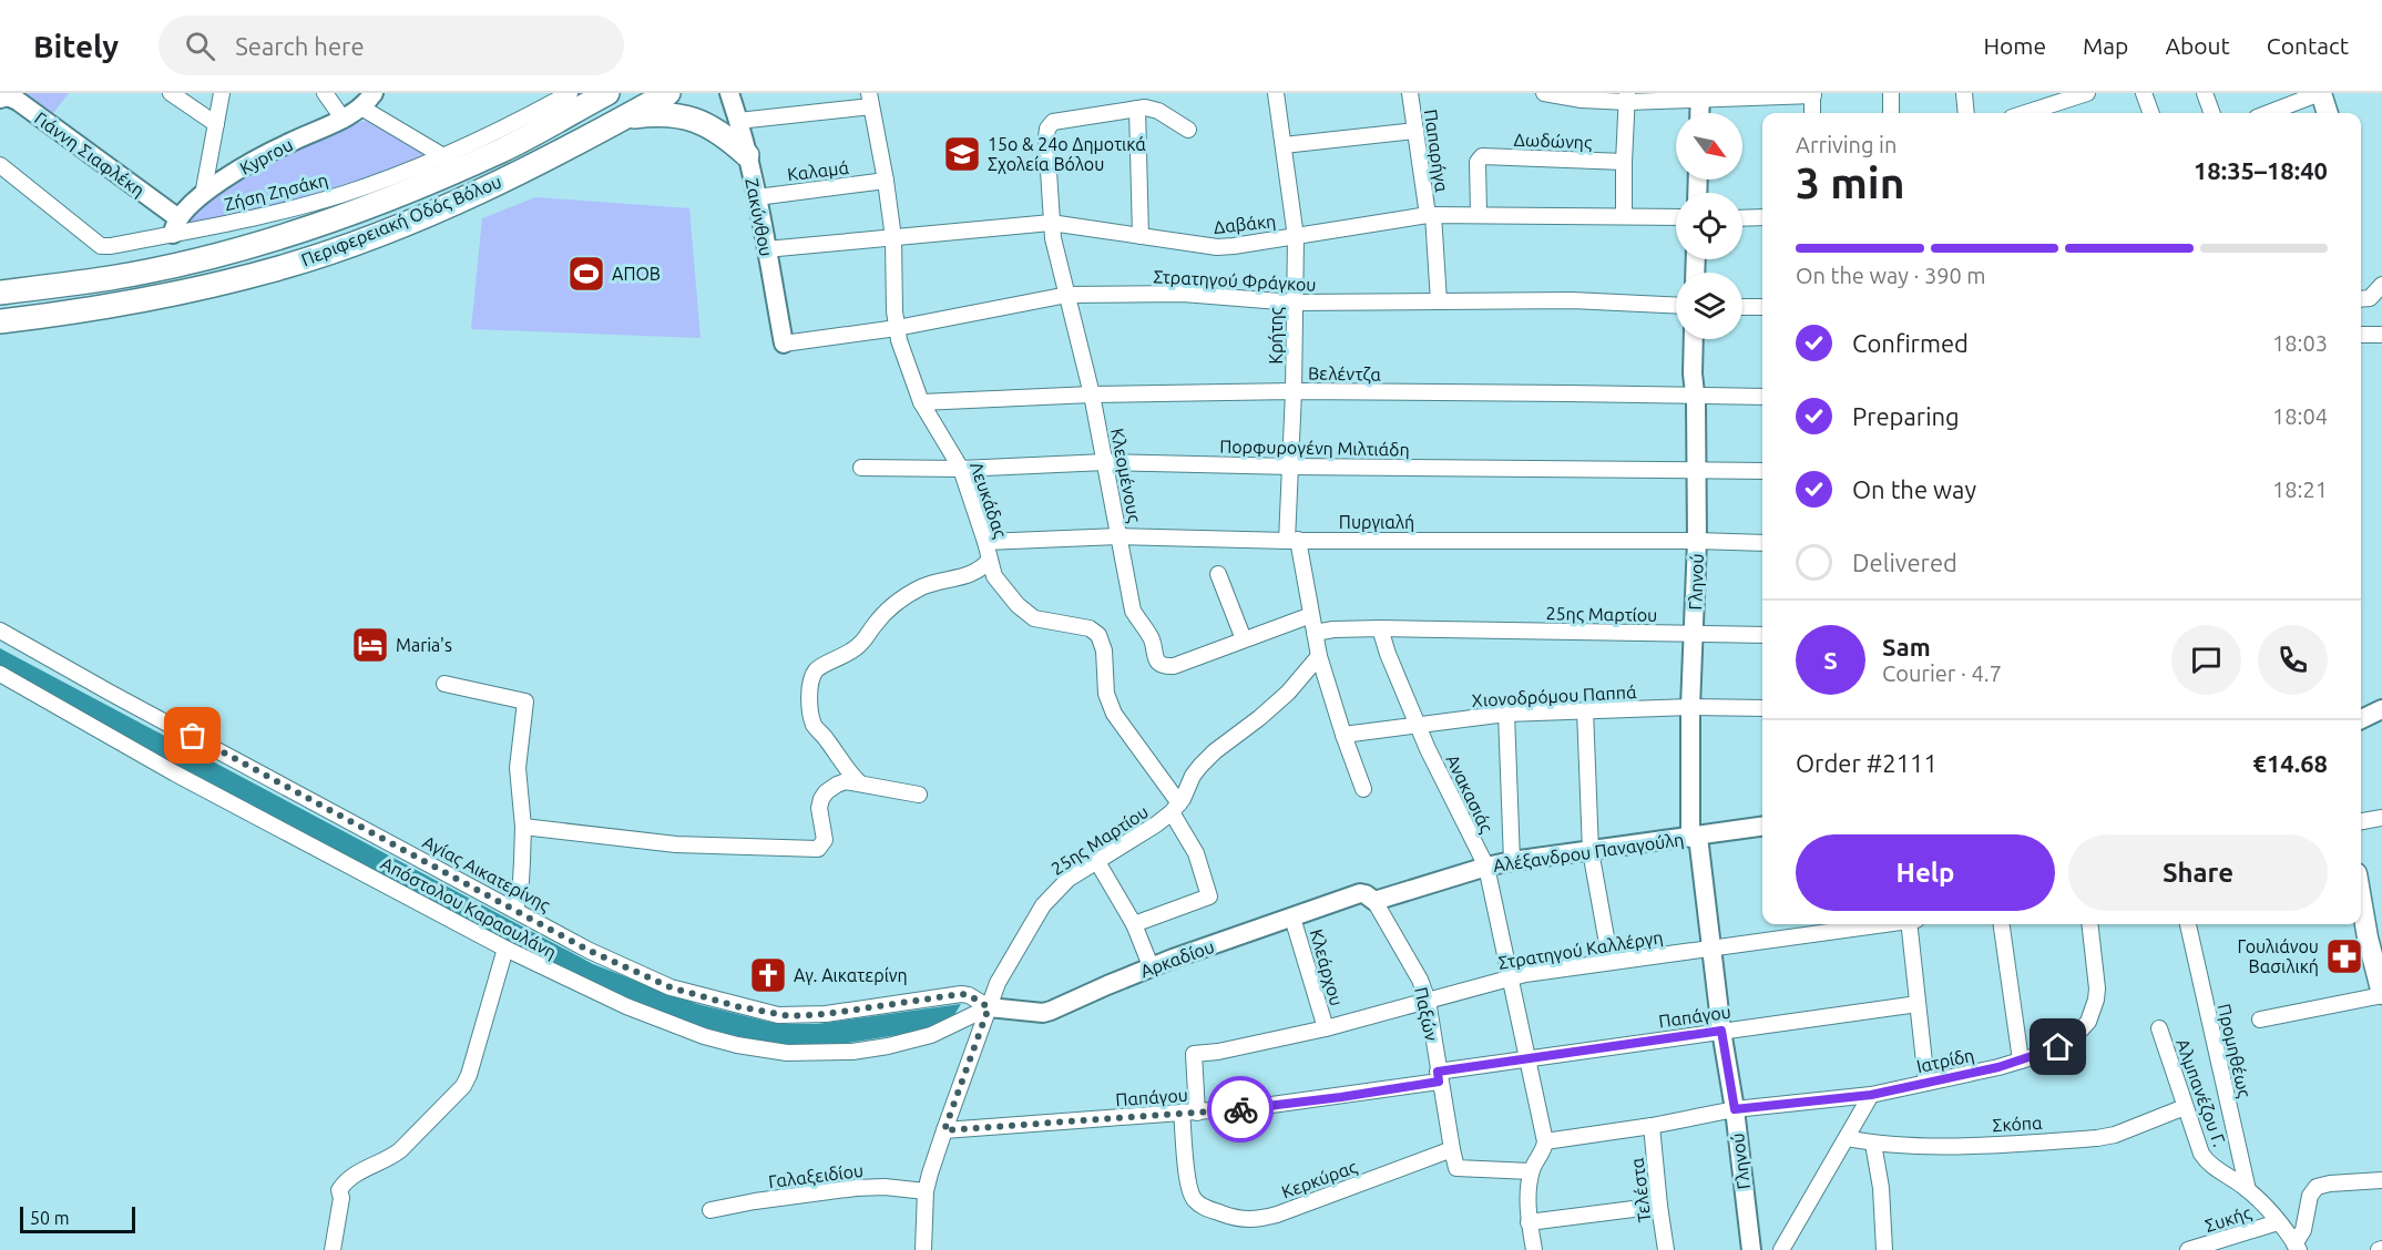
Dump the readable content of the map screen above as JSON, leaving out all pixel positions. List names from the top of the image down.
{
  "streets": {
    "main road": ["Περιφερειακή Οδός Βόλου"],
    "street": [
      "Δωδώνης",
      "Παπαρήγα",
      "Γιάννη Σιαφλέκη",
      "Kyprou",
      "Καλαμά",
      "Ζήση Ζησάκη",
      "Ζακύνθου",
      "Δαβάκη",
      "Στρατηγού Φράγκου",
      "Κρήτης",
      "Βελέντζα",
      "Πορφυρογένη Μιλτιάδη",
      "Κλεομένους",
      "Λευκάδας",
      "Πυργιαλή",
      "Γληνού",
      "25ης Μαρτίου",
      "Χιονοδρόμου Παππά",
      "Ανακασιάς",
      "Αλέξανδρου Παναγούλη",
      "Αγίας Αικατερίνης",
      "Απόστολου Καραουλάνη",
      "Στρατηγού Καλλέργη",
      "Αρκαδίου",
      "Κλεάρχου",
      "Παξών",
      "Παπάγου",
      "Προμηθέως",
      "Ιατρίδη",
      "Αλμπανέζου Γ.",
      "Σκόπα",
      "Γαλαξειδίου",
      "Κερκύρας",
      "Τελέστα",
      "Συκής"
    ]
  },
  "crossings": [
    ["Δωδώνης", "Δαβάκη"],
    ["Παπαρήγα", "Δαβάκη"],
    ["Παπαρήγα", "Στρατηγού Φράγκου"],
    ["Γιάννη Σιαφλέκη", "Kyprou"],
    ["Γιάννη Σιαφλέκη", "Ζήση Ζησάκη"],
    ["Kyprou", "Ζήση Ζησάκη"],
    ["Καλαμά", "Ζακύνθου"],
    ["Καλαμά", "Λευκάδας"],
    ["Ζακύνθου", "Δαβάκη"],
    ["Ζακύνθου", "Στρατηγού Φράγκου"],
    ["Δαβάκη", "Κρήτης"],
    ["Δαβάκη", "Κλεομένους"],
    ["Δαβάκη", "Λευκάδας"],
    ["Στρατηγού Φράγκου", "Κρήτης"],
    ["Στρατηγού Φράγκου", "Κλεομένους"],
    ["Στρατηγού Φράγκου", "Λευκάδας"],
    ["Κρήτης", "Βελέντζα"],
    ["Κρήτης", "Πορφυρογένη Μιλτιάδη"],
    ["Κρήτης", "Κλεομένους"],
    ["Κρήτης", "Πυργιαλή"],
    ["Κρήτης", "25ης Μαρτίου"],
    ["Κρήτης", "Χιονοδρόμου Παππά"],
    ["Βελέντζα", "Κλεομένους"],
    ["Βελέντζα", "Λευκάδας"],
    ["Βελέντζα", "Γληνού"],
    ["Πορφυρογένη Μιλτιάδη", "Κλεομένους"],
    ["Πορφυρογένη Μιλτιάδη", "Λευκάδας"],
    ["Πορφυρογένη Μιλτιάδη", "Γληνού"],
    ["Κλεομένους", "Πυργιαλή"],
    ["Λευκάδας", "Πυργιαλή"],
    ["Λευκάδας", "25ης Μαρτίου"],
    ["Πυργιαλή", "Γληνού"],
    ["Γληνού", "25ης Μαρτίου"],
    ["Γληνού", "Χιονοδρόμου Παππά"],
    ["Γληνού", "Αλέξανδρου Παναγούλη"],
    ["Γληνού", "Στρατηγού Καλλέργη"],
    ["Γληνού", "Παπάγου"],
    ["Γληνού", "Ιατρίδη"],
    ["25ης Μαρτίου", "Ανακασιάς"],
    ["25ης Μαρτίου", "Αγίας Αικατερίνης"],
    ["25ης Μαρτίου", "Απόστολου Καραουλάνη"],
    ["25ης Μαρτίου", "Αρκαδίου"],
    ["25ης Μαρτίου", "Παπάγου"],
    ["25ης Μαρτίου", "Γαλαξειδίου"],
    ["Χιονοδρόμου Παππά", "Ανακασιάς"],
    ["Ανακασιάς", "Αλέξανδρου Παναγούλη"],
    ["Ανακασιάς", "Στρατηγού Καλλέργη"],
    ["Ανακασιάς", "Παπάγου"],
    ["Ανακασιάς", "Ιατρίδη"],
    ["Αλέξανδρου Παναγούλη", "Αρκαδίου"],
    ["Αλέξανδρου Παναγούλη", "Παξών"],
    ["Αγίας Αικατερίνης", "Απόστολου Καραουλάνη"],
    ["Αγίας Αικατερίνης", "Αρκαδίου"],
    ["Απόστολου Καραουλάνη", "Αρκαδίου"],
    ["Στρατηγού Καλλέργη", "Κλεάρχου"],
    ["Στρατηγού Καλλέργη", "Παξών"],
    ["Στρατηγού Καλλέργη", "Παπάγου"],
    ["Στρατηγού Καλλέργη", "Κερκύρας"],
    ["Αρκαδίου", "Κλεάρχου"],
    ["Αρκαδίου", "Παξών"],
    ["Παξών", "Παπάγου"],
    ["Παξών", "Κερκύρας"],
    ["Παπάγου", "Κερκύρας"],
    ["Προμηθέως", "Αλμπανέζου Γ."],
    ["Ιατρίδη", "Τελέστα"],
    ["Αλμπανέζου Γ.", "Σκόπα"],
    ["Αλμπανέζου Γ.", "Συκής"]
  ],
  "places": {
    "school or university": ["15ο & 24ο Δημοτικά Σχολεία Βόλου"],
    "sports": ["ΑΠΟΒ"],
    "hotel": ["Maria's"],
    "pharmacy": ["Γουλιάνου Βασιλική"],
    "church": ["Αγ. Αικατερίνη"]
  },
  "scale_bar": "50 m",
  "north": "bottom right",
  "page": {
    "header": "Bitely",
    "search": "Search here",
    "nav": [
      "Home",
      "Map",
      "About",
      "Contact"
    ],
    "heading": ["3 min", "Arriving in", "18:35–18:40"],
    "panel": [
      "Sam",
      "Courier · 4.7",
      "Order #2111",
      "€14.68"
    ],
    "bar": "On the way · 390 m",
    "list": [
      ["Confirmed", "18:03"],
      ["Preparing", "18:04"],
      ["On the way", "18:21"],
      "Delivered"
    ],
    "round": "S",
    "buttons": ["Help", "Share"],
    "scale": "50 m"
  }
}
